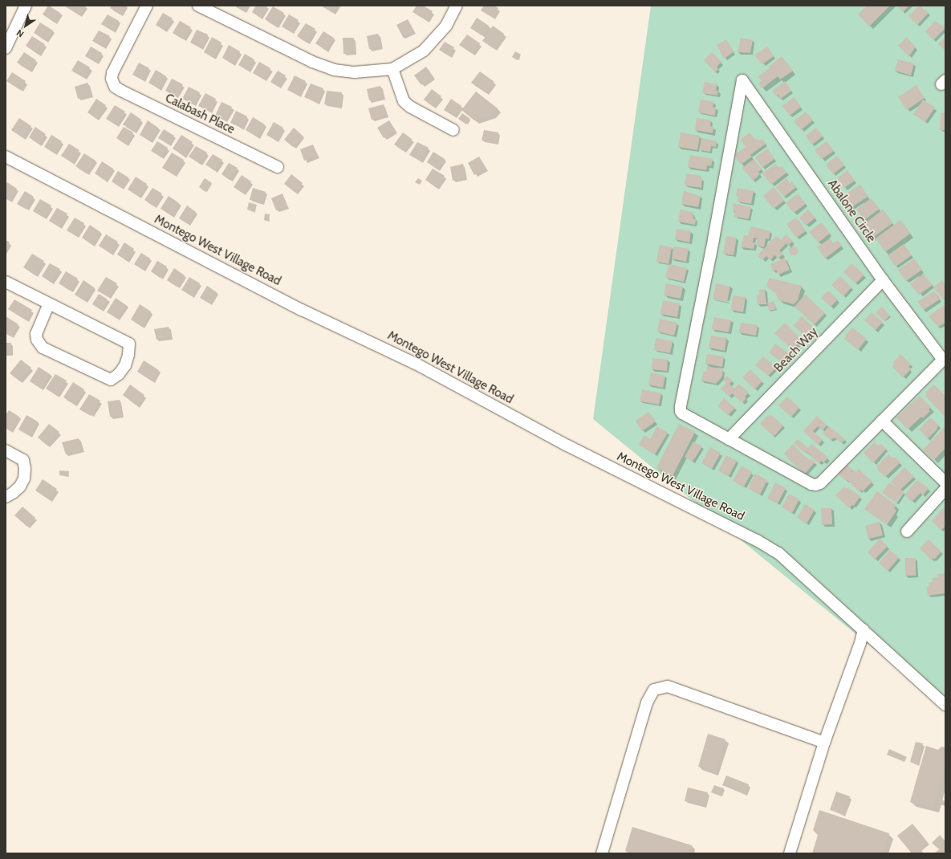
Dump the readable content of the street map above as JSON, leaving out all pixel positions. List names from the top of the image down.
{
  "streets": {
    "street": [
      "Calabash Place",
      "Abalone Circle",
      "Montego West Village Road",
      "Beach Way"
    ]
  },
  "crossings": [
    ["Abalone Circle", "Beach Way"]
  ],
  "north": "bottom left"
}
